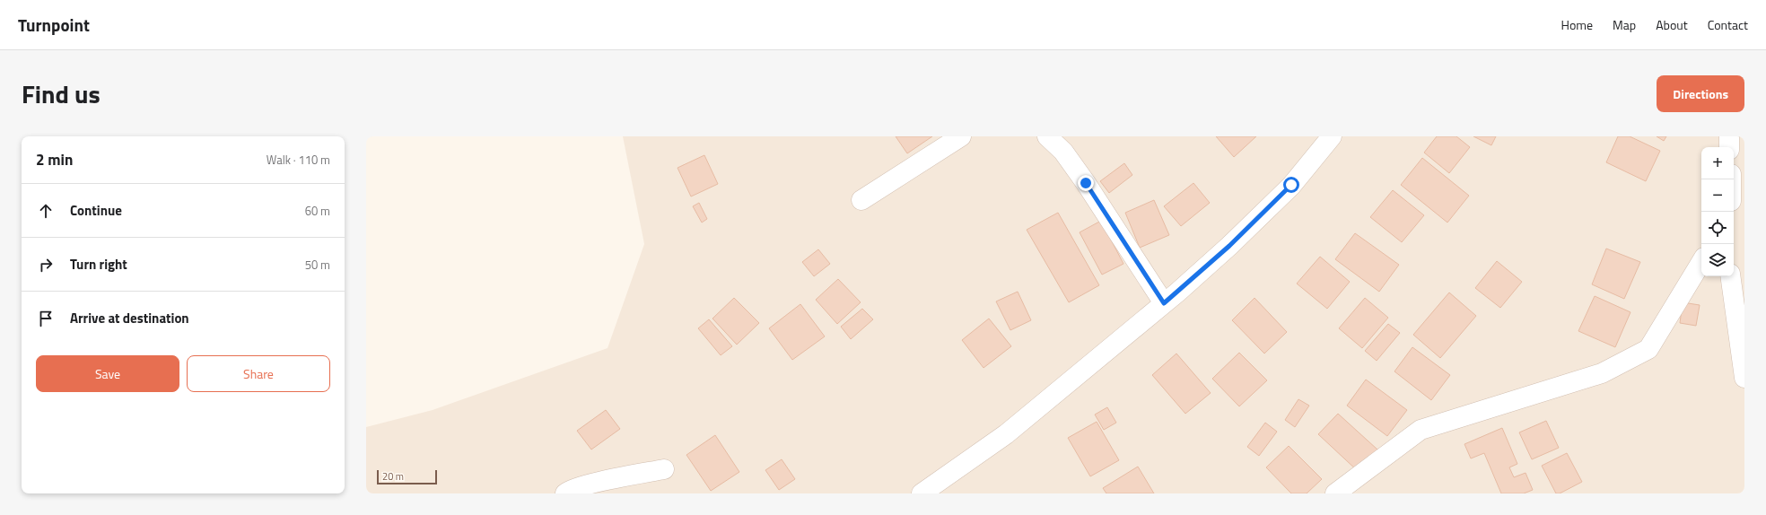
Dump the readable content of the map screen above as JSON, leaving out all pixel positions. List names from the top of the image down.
{
  "scale_bar": "20 m",
  "page": {
    "header": "Turnpoint",
    "nav": [
      "Home",
      "Map",
      "About",
      "Contact"
    ],
    "title": "Find us",
    "buttons": [
      "Directions",
      ["Save", "Share"]
    ],
    "heading": ["2 min", "Walk · 110 m"],
    "map_buttons": ["+", "−"],
    "list": [
      ["Continue", "60 m"],
      ["Turn right", "50 m"],
      "Arrive at destination"
    ],
    "scale": "20 m"
  }
}
